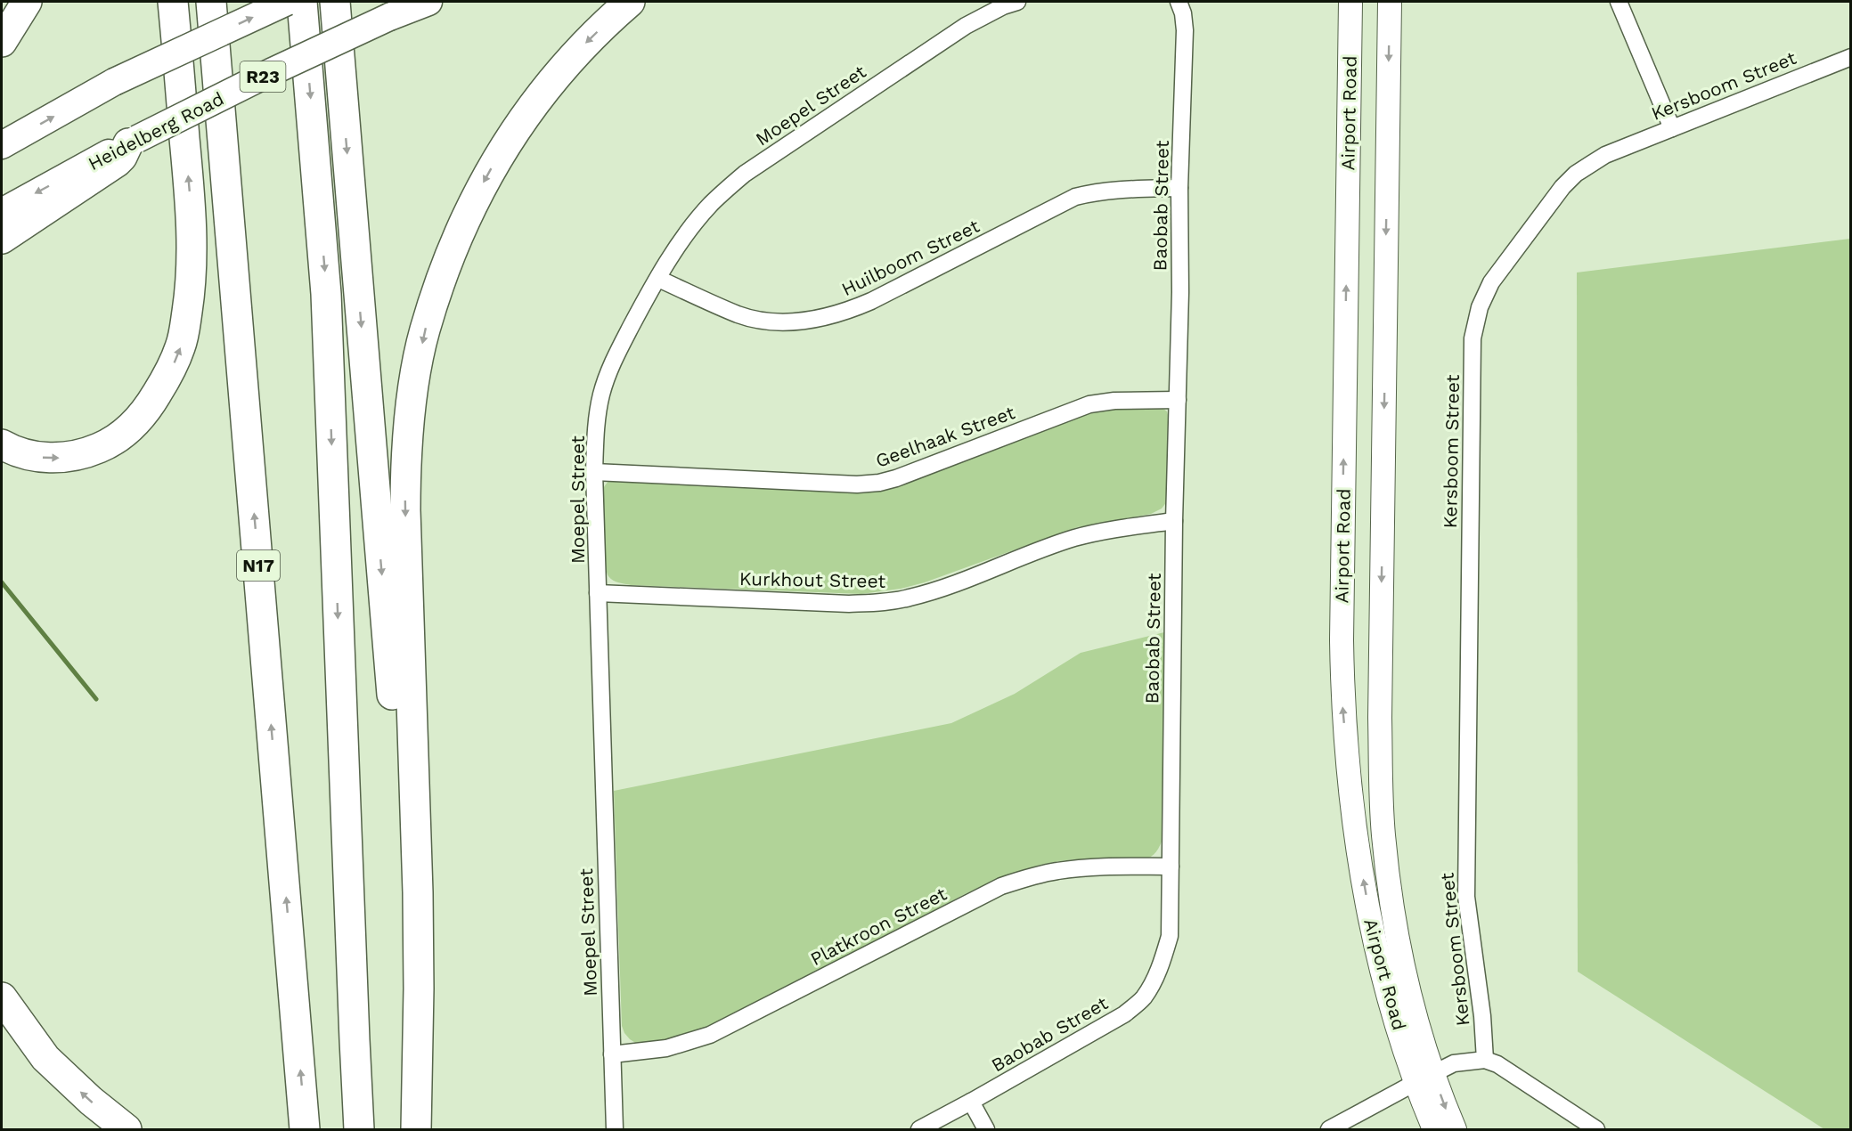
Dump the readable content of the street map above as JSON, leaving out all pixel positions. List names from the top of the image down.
{
  "streets": {
    "highway": ["N17"],
    "main road": ["R23", "Airport Road", "Heidelberg Road"],
    "street": [
      "Kersboom Street",
      "Moepel Street",
      "Baobab Street",
      "Huilboom Street",
      "Geelhaak Street",
      "Kurkhout Street",
      "Platkroon Street"
    ]
  },
  "crossings": [
    ["Moepel Street", "Huilboom Street"],
    ["Moepel Street", "Geelhaak Street"],
    ["Moepel Street", "Kurkhout Street"],
    ["Moepel Street", "Platkroon Street"],
    ["Baobab Street", "Huilboom Street"],
    ["Baobab Street", "Geelhaak Street"],
    ["Baobab Street", "Kurkhout Street"],
    ["Baobab Street", "Platkroon Street"]
  ]
}
